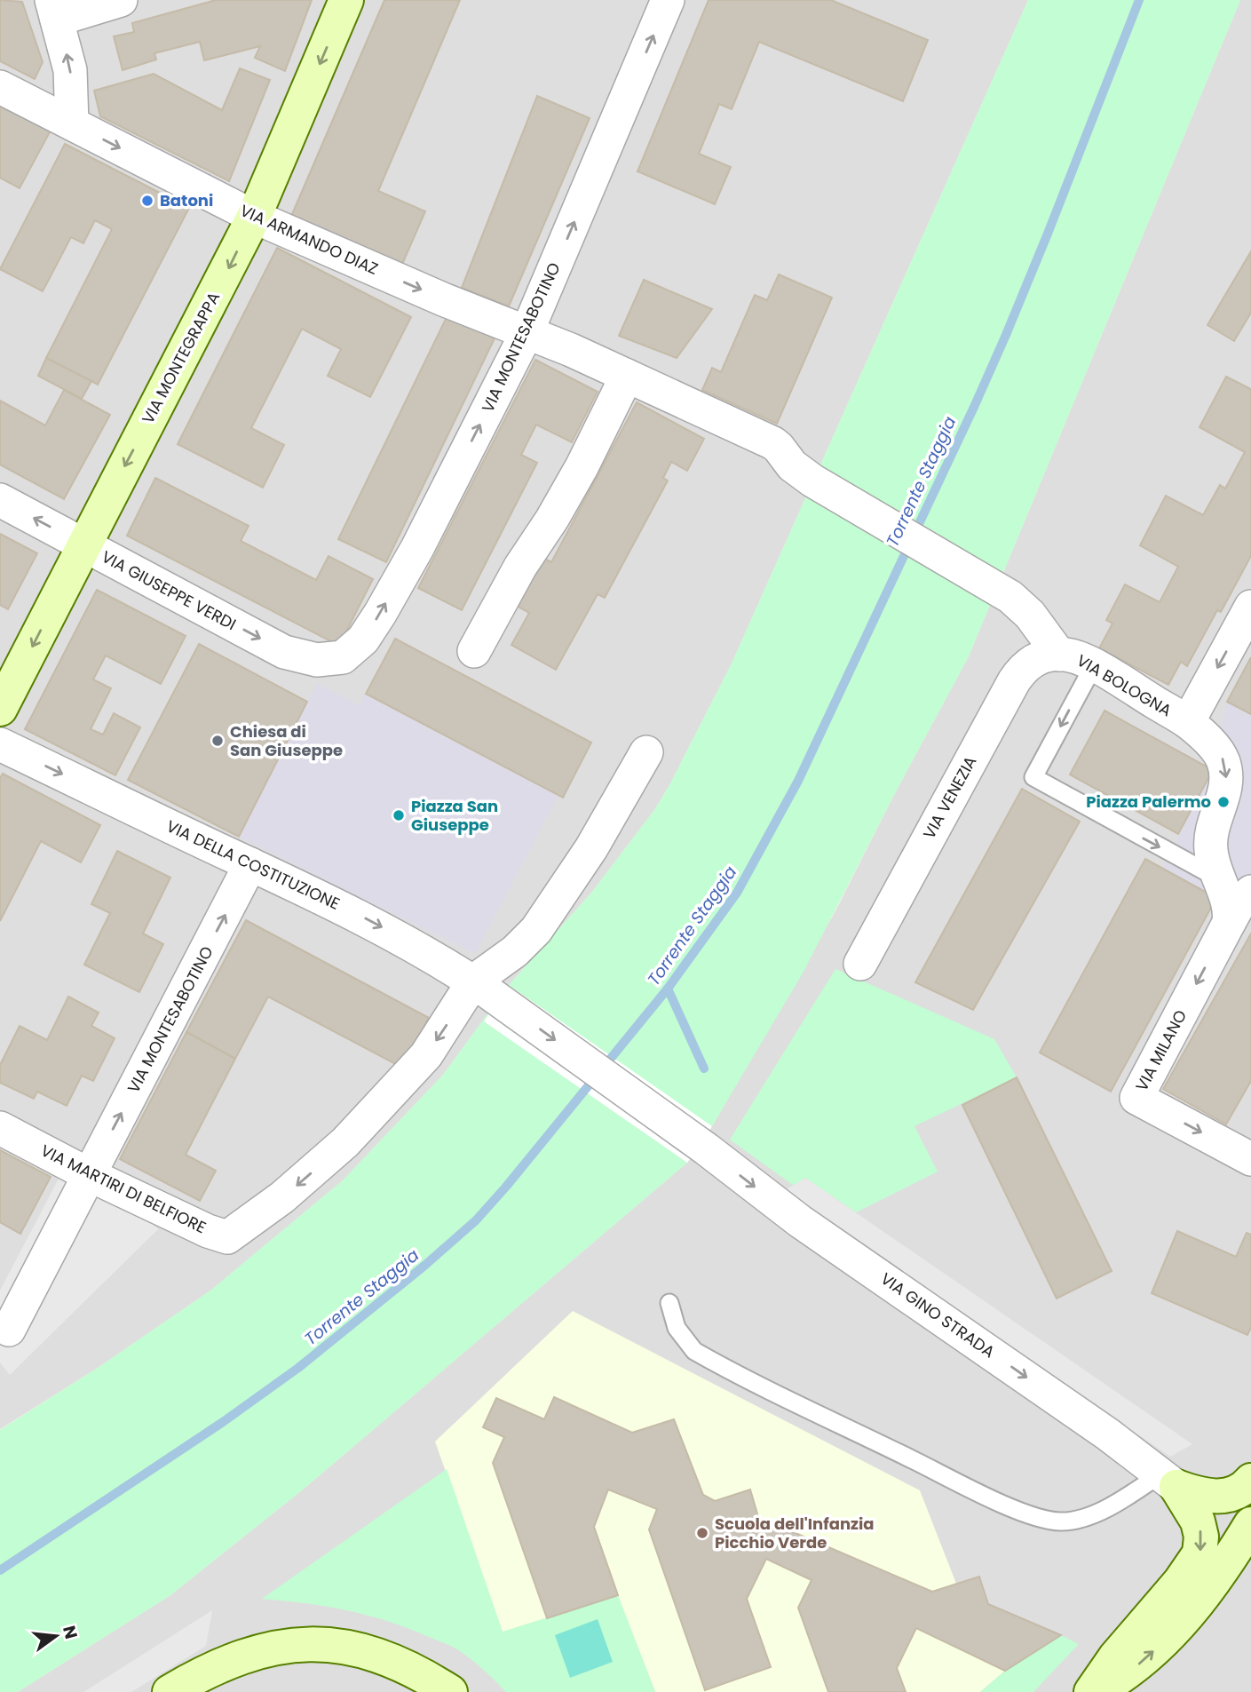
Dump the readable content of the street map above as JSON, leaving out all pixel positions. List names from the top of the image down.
{
  "streets": {
    "main road": ["VIA MONTEGRAPPA"],
    "street": [
      "VIA ARMANDO DIAZ",
      "VIA MONTESABOTINO",
      "VIA GIUSEPPE VERDI",
      "VIA BOLOGNA",
      "VIA VENEZIA",
      "VIA DELLA COSTITUZIONE",
      "VIA MILANO",
      "VIA MARTIRI DI BELFIORE",
      "VIA GINO STRADA"
    ]
  },
  "crossings": [
    ["VIA ARMANDO DIAZ", "VIA MONTESABOTINO"],
    ["VIA ARMANDO DIAZ", "VIA MONTEGRAPPA"],
    ["VIA ARMANDO DIAZ", "VIA BOLOGNA"],
    ["VIA ARMANDO DIAZ", "VIA VENEZIA"],
    ["VIA MONTESABOTINO", "VIA GIUSEPPE VERDI"],
    ["VIA MONTESABOTINO", "VIA DELLA COSTITUZIONE"],
    ["VIA MONTESABOTINO", "VIA MARTIRI DI BELFIORE"],
    ["VIA MONTEGRAPPA", "VIA GIUSEPPE VERDI"],
    ["VIA BOLOGNA", "VIA VENEZIA"],
    ["VIA DELLA COSTITUZIONE", "VIA MARTIRI DI BELFIORE"],
    ["VIA DELLA COSTITUZIONE", "VIA GINO STRADA"]
  ],
  "one_way": [
    "VIA ARMANDO DIAZ",
    "VIA MONTESABOTINO",
    "VIA MONTEGRAPPA",
    "VIA DELLA COSTITUZIONE",
    "VIA MARTIRI DI BELFIORE",
    "VIA GINO STRADA"
  ],
  "water": ["Torrente Staggia"],
  "places": [
    "Batoni",
    "Chiesa di San Giuseppe",
    "Piazza Palermo",
    "Piazza San Giuseppe",
    "Scuola dell'Infanzia Picchio Verde"
  ],
  "north": "right"
}
